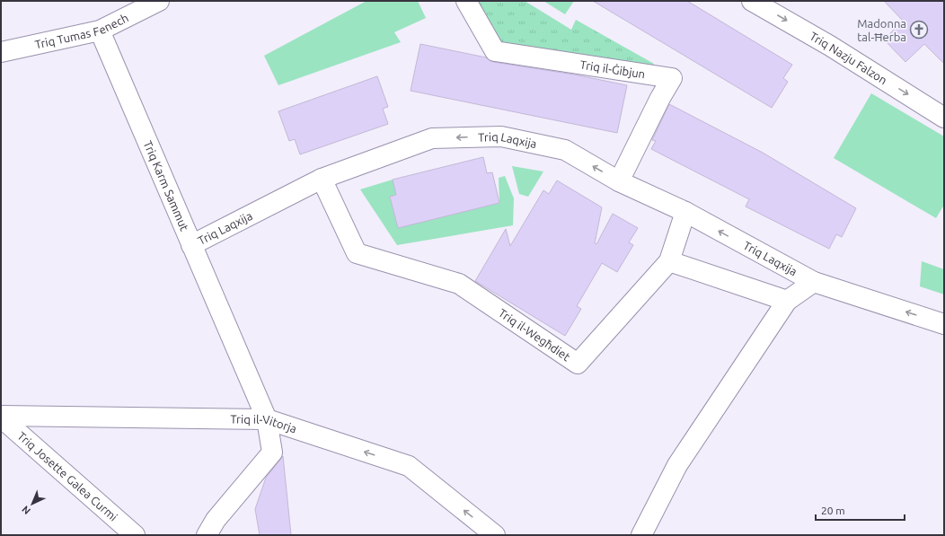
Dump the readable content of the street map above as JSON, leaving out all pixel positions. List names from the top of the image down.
{
  "streets": {
    "street": [
      "Triq Tumas Fenech",
      "Triq Nazju Falzon",
      "Triq il-Ġibjun",
      "Triq Laqxija",
      "Triq Karm Sammut",
      "Triq il-Wegħdiet",
      "Triq il-Vitorja",
      "Triq Josette Galea Curmi"
    ]
  },
  "crossings": [
    ["Triq Tumas Fenech", "Triq Karm Sammut"],
    ["Triq il-Ġibjun", "Triq Laqxija"],
    ["Triq Laqxija", "Triq Karm Sammut"],
    ["Triq Laqxija", "Triq il-Wegħdiet"],
    ["Triq Karm Sammut", "Triq il-Vitorja"],
    ["Triq il-Vitorja", "Triq Josette Galea Curmi"]
  ],
  "one_way": ["Triq Nazju Falzon", "Triq Laqxija", "Triq il-Vitorja"],
  "places": {
    "church": ["Madonna tal-Ħerba"]
  },
  "scale_bar": "20 m",
  "north": "bottom left"
}
